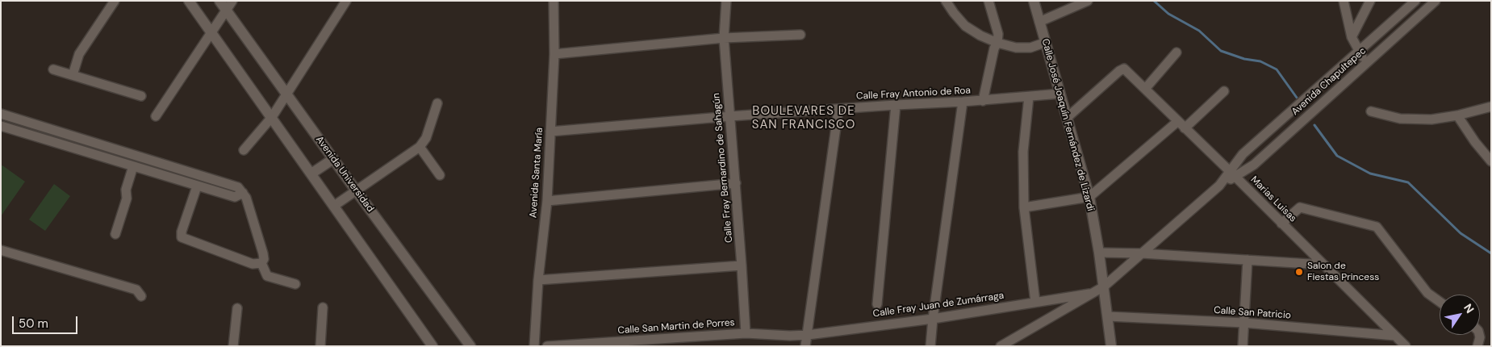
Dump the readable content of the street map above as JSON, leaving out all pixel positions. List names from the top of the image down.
{
  "streets": {
    "main road": ["Calle José Joaquín Fernández de Lizardi", "Avenida Universidad"],
    "street": [
      "Avenida Chapultepec",
      "Calle Fray Antonio de Roa",
      "Calle Fray Bernardino de Sahagún",
      "Avenida Santa María",
      "Marias Luisas",
      "Calle Fray Juan de Zumárraga",
      "Calle San Patricio",
      "Calle San Martin de Porres"
    ]
  },
  "crossings": [
    ["Avenida Chapultepec", "Marias Luisas"],
    ["Calle Fray Antonio de Roa", "Calle José Joaquín Fernández de Lizardi"],
    ["Calle Fray Antonio de Roa", "Calle Fray Bernardino de Sahagún"],
    ["Calle Fray Antonio de Roa", "Avenida Santa María"],
    ["Calle José Joaquín Fernández de Lizardi", "Marias Luisas"],
    ["Calle José Joaquín Fernández de Lizardi", "Calle San Patricio"],
    ["Calle Fray Bernardino de Sahagún", "Calle San Martin de Porres"],
    ["Marias Luisas", "Calle San Patricio"],
    ["Calle Fray Juan de Zumárraga", "Calle San Martin de Porres"]
  ],
  "districts": ["BOULEVARES DE SAN FRANCISCO"],
  "places": ["Salon de Fiestas Princess"],
  "scale_bar": "50 m",
  "north": "top right"
}
